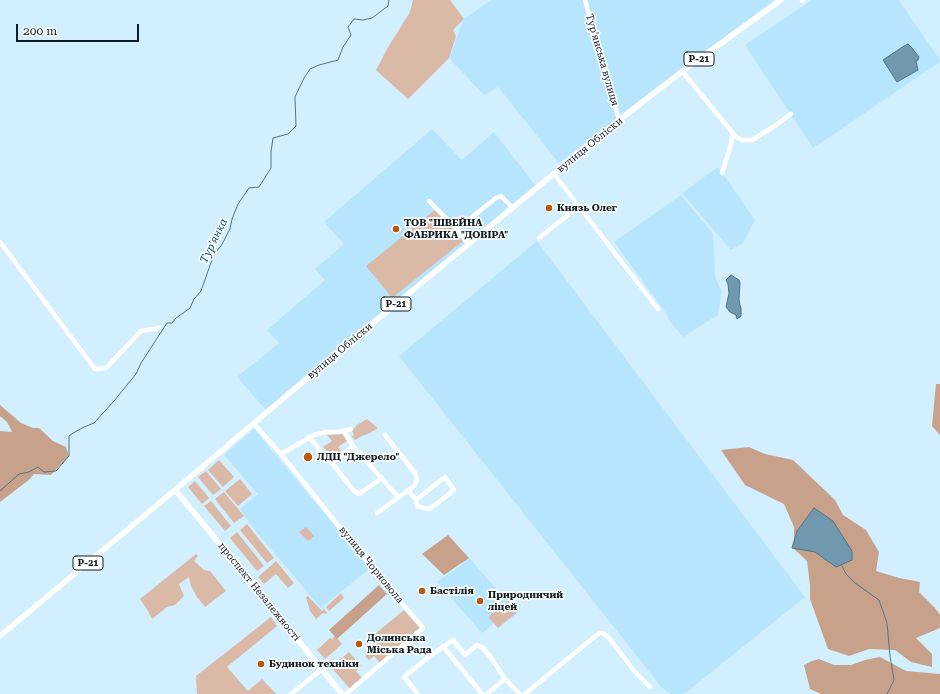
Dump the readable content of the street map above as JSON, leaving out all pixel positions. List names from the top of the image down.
{
  "streets": {
    "main road": ["Р-21", "вулиця Обліски", "проспект Незалежності"],
    "street": ["Турʼянська вулиця", "вулиця Чорновола"]
  },
  "crossings": [
    ["Турʼянська вулиця", "вулиця Обліски"],
    ["вулиця Обліски", "вулиця Чорновола"],
    ["вулиця Обліски", "проспект Незалежності"]
  ],
  "water": ["Тур'янка"],
  "places": [
    "Князь Олег",
    "ТОВ \"ШВЕЙНА ФАБРИКА \"ДОВІРА\"",
    "ЛДЦ \"Джерело\"",
    "Бастілія",
    "Природничий ліцей",
    "Долинська Міська Рада",
    "Будинок техніки"
  ],
  "scale_bar": "200 m"
}
